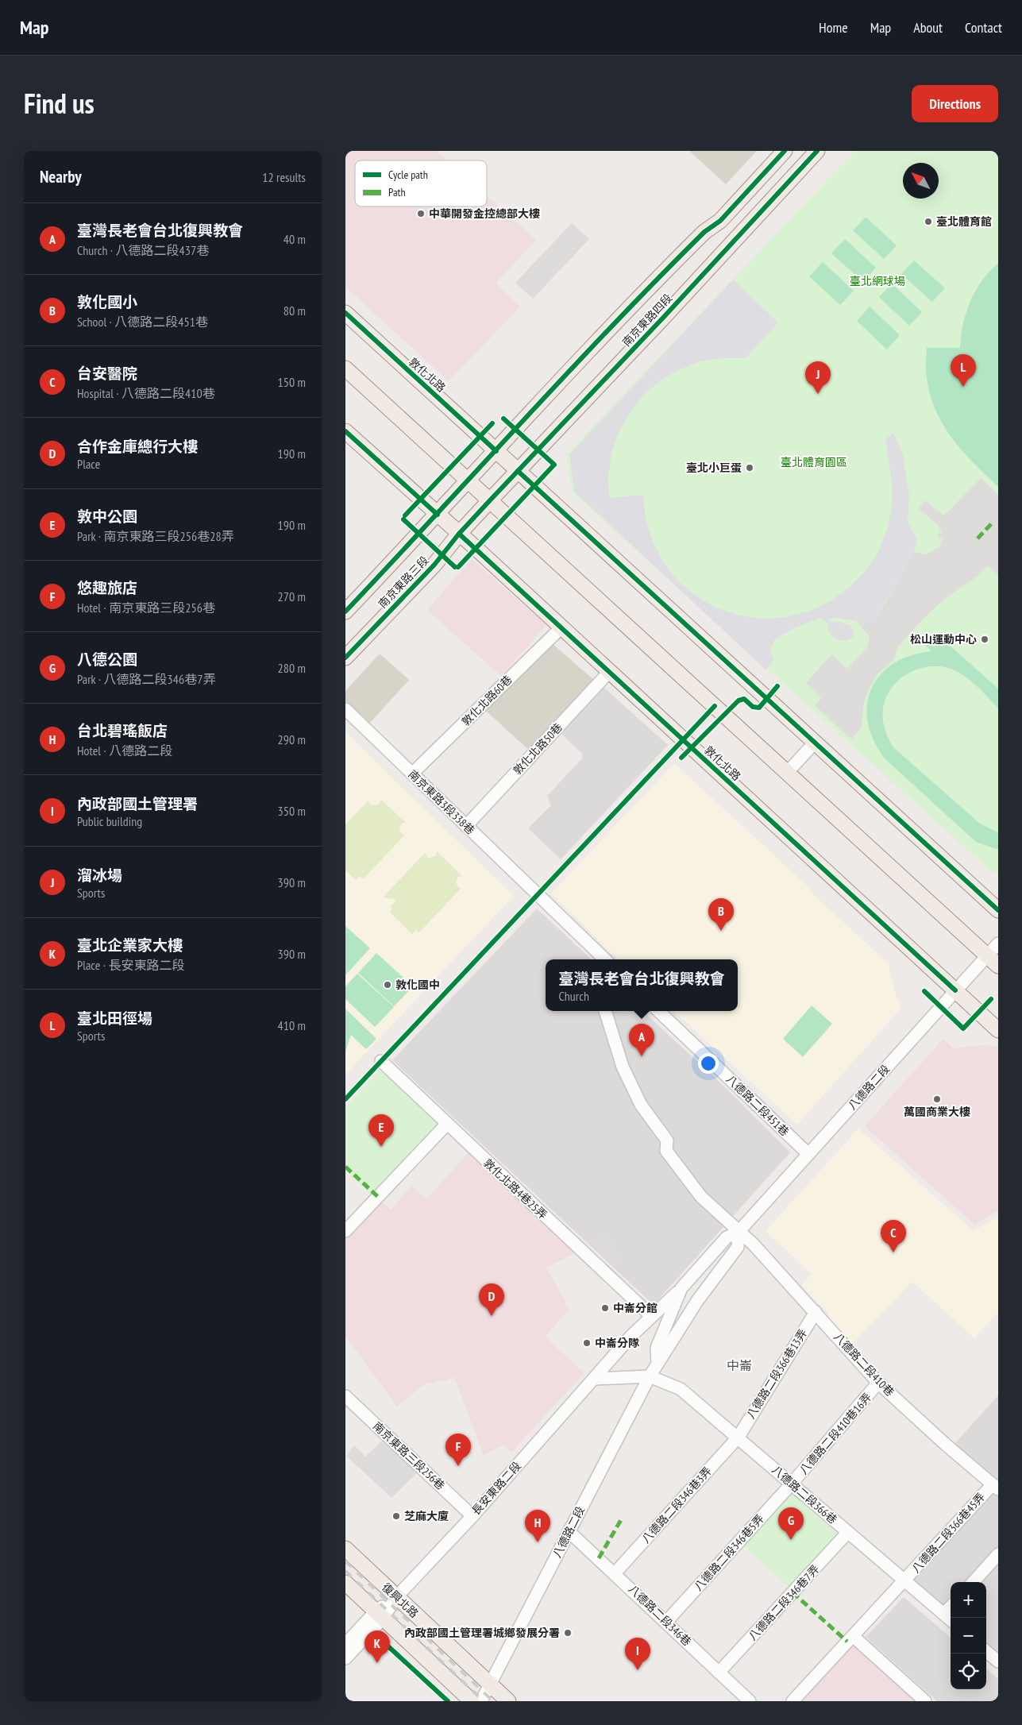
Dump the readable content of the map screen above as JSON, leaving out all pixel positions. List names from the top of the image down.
{
  "streets": {
    "main road": [
      "南京東路四段",
      "敦化北路",
      "南京東路三段",
      "復興北路"
    ],
    "street": [
      "敦化北路60巷",
      "敦化北路50巷",
      "南京東路3段338巷",
      "八德路二段",
      "八德路二段451巷",
      "敦化北路4巷25弄",
      "八德路二段410巷",
      "八德路二段366巷13弄",
      "八德路二段410巷16弄",
      "南京東路三段256巷",
      "長安東路二段",
      "八德路二段366巷",
      "八德路二段346巷3弄",
      "八德路二段366巷45弄",
      "八德路二段346巷5弄",
      "八德路二段346巷7弄",
      "八德路二段346巷"
    ]
  },
  "crossings": [
    ["南京東路四段", "敦化北路"],
    ["南京東路四段", "南京東路三段"],
    ["敦化北路", "南京東路三段"],
    ["敦化北路", "敦化北路60巷"],
    ["敦化北路", "敦化北路50巷"],
    ["敦化北路", "八德路二段"],
    ["敦化北路60巷", "南京東路3段338巷"],
    ["敦化北路50巷", "南京東路3段338巷"],
    ["八德路二段", "八德路二段451巷"],
    ["八德路二段", "八德路二段410巷"],
    ["八德路二段", "長安東路二段"],
    ["八德路二段", "八德路二段366巷"],
    ["八德路二段", "復興北路"],
    ["八德路二段", "八德路二段346巷"],
    ["敦化北路4巷25弄", "長安東路二段"],
    ["八德路二段410巷", "八德路二段366巷13弄"],
    ["八德路二段410巷", "八德路二段410巷16弄"],
    ["八德路二段410巷", "八德路二段366巷45弄"],
    ["八德路二段366巷13弄", "八德路二段366巷"],
    ["八德路二段366巷13弄", "八德路二段346巷3弄"],
    ["八德路二段410巷16弄", "八德路二段366巷"],
    ["八德路二段410巷16弄", "八德路二段346巷5弄"],
    ["南京東路三段256巷", "長安東路二段"],
    ["長安東路二段", "復興北路"],
    ["八德路二段366巷", "八德路二段346巷3弄"],
    ["八德路二段366巷", "八德路二段366巷45弄"],
    ["八德路二段366巷", "八德路二段346巷5弄"],
    ["八德路二段366巷", "八德路二段346巷7弄"],
    ["八德路二段346巷3弄", "八德路二段346巷"],
    ["八德路二段346巷5弄", "八德路二段346巷"],
    ["八德路二段346巷7弄", "八德路二段346巷"]
  ],
  "districts": ["中崙"],
  "parks": ["臺北網球場", "臺北體育園區"],
  "places": [
    "中華開發金控總部大樓",
    "臺北體育館",
    "臺北小巨蛋",
    "松山運動中心",
    "敦化國中",
    "萬國商業大樓",
    "中崙分館",
    "中崙分隊",
    "芝麻大廈",
    "內政部國土管理署城鄉發展分署"
  ],
  "legend": ["Cycle path", "Path"],
  "north": "top left",
  "page": {
    "header": "Map",
    "nav": [
      "Home",
      "Map",
      "About",
      "Contact"
    ],
    "title": "Find us",
    "buttons": "Directions",
    "heading": ["Nearby", "12 results"],
    "list": [
      {
        "mark": "A",
        "name": "臺灣長老會台北復興教會",
        "note": "Church · 八德路二段437巷",
        "value": "40 m"
      },
      {
        "mark": "B",
        "name": "敦化國小",
        "note": "School · 八德路二段451巷",
        "value": "80 m"
      },
      {
        "mark": "C",
        "name": "台安醫院",
        "note": "Hospital · 八德路二段410巷",
        "value": "150 m"
      },
      {
        "mark": "D",
        "name": "合作金庫總行大樓",
        "note": "Place",
        "value": "190 m"
      },
      {
        "mark": "E",
        "name": "敦中公園",
        "note": "Park · 南京東路三段256巷28弄",
        "value": "190 m"
      },
      {
        "mark": "F",
        "name": "悠趣旅店",
        "note": "Hotel · 南京東路三段256巷",
        "value": "270 m"
      },
      {
        "mark": "G",
        "name": "八德公園",
        "note": "Park · 八德路二段346巷7弄",
        "value": "280 m"
      },
      {
        "mark": "H",
        "name": "台北碧瑤飯店",
        "note": "Hotel · 八德路二段",
        "value": "290 m"
      },
      {
        "mark": "I",
        "name": "內政部國土管理署",
        "note": "Public building",
        "value": "350 m"
      },
      {
        "mark": "J",
        "name": "溜冰場",
        "note": "Sports",
        "value": "390 m"
      },
      {
        "mark": "K",
        "name": "臺北企業家大樓",
        "note": "Place · 長安東路二段",
        "value": "390 m"
      },
      {
        "mark": "L",
        "name": "臺北田徑場",
        "note": "Sports",
        "value": "410 m"
      }
    ],
    "pins": [
      "L",
      "J",
      "B",
      "A",
      "E",
      "C",
      "D",
      "F",
      "G",
      "H",
      "K",
      "I"
    ],
    "popup": ["臺灣長老會台北復興教會", "Church"],
    "map_buttons": ["+", "−"]
  }
}
